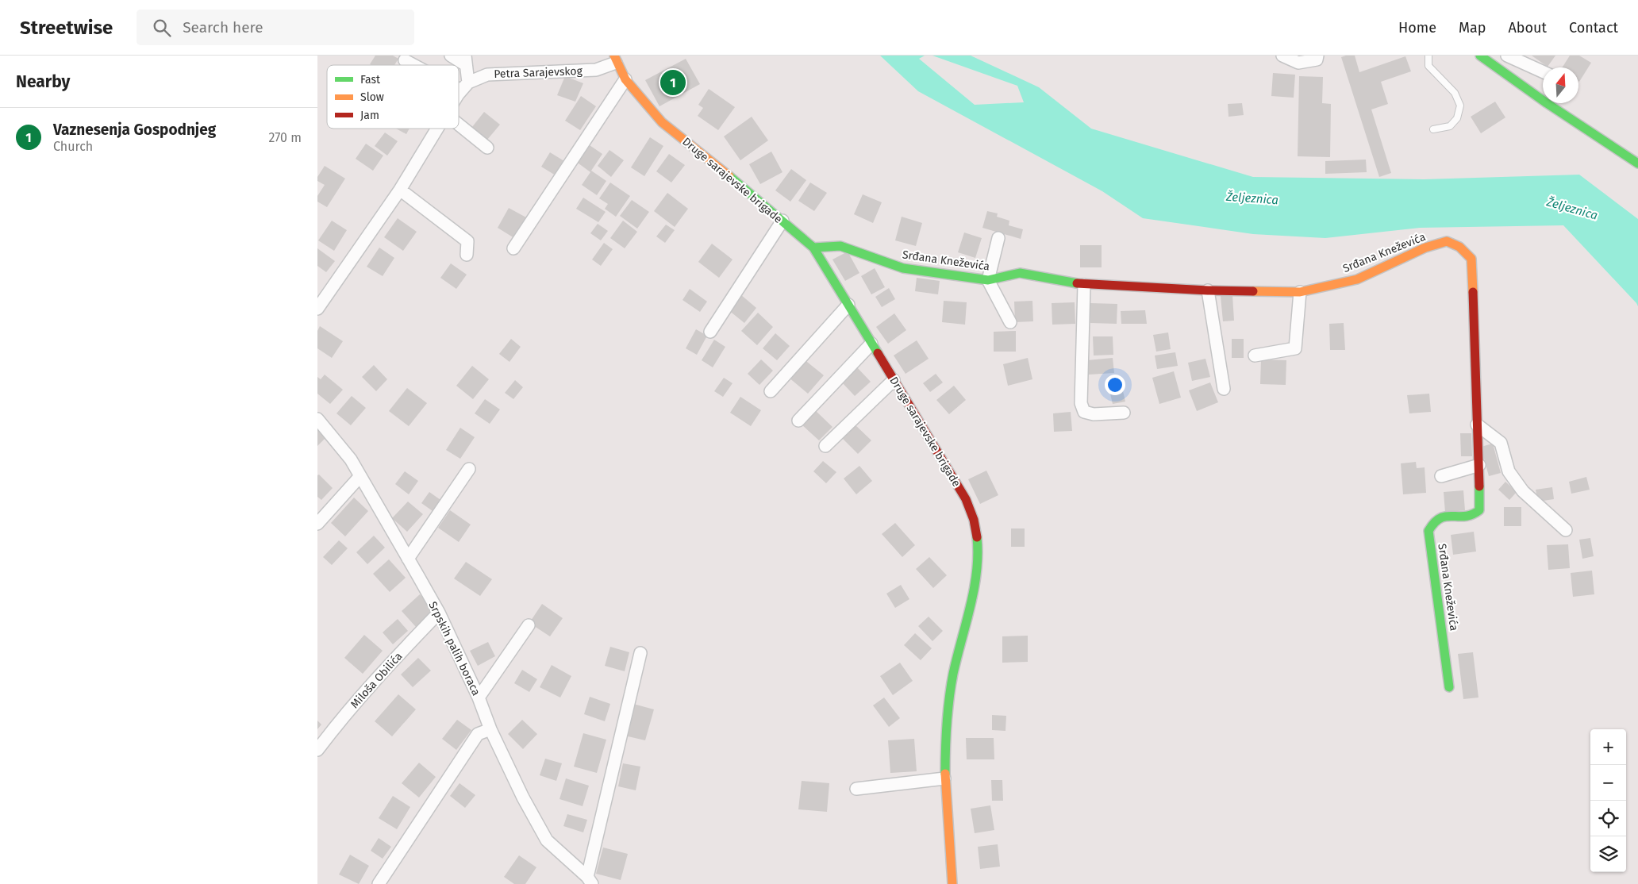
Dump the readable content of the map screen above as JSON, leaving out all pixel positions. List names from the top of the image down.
{
  "streets": {
    "main road": ["Druge sarajevske brigade", "Srđana Kneževića"],
    "street": ["Petra Sarajevskog", "Srpskih palih boraca", "Miloša Obilića"]
  },
  "crossings": [
    ["Petra Sarajevskog", "Druge sarajevske brigade"],
    ["Druge sarajevske brigade", "Srđana Kneževića"],
    ["Srpskih palih boraca", "Miloša Obilića"]
  ],
  "water": ["Željeznica"],
  "legend": ["Fast", "Slow", "Jam"],
  "north": "top",
  "page": {
    "header": "Streetwise",
    "search": "Search here",
    "nav": [
      "Home",
      "Map",
      "About",
      "Contact"
    ],
    "heading": "Nearby",
    "pins": "1",
    "list": [
      {
        "mark": "1",
        "name": "Vaznesenja Gospodnjeg",
        "note": "Church",
        "value": "270 m"
      }
    ],
    "map_buttons": ["+", "−"]
  }
}
